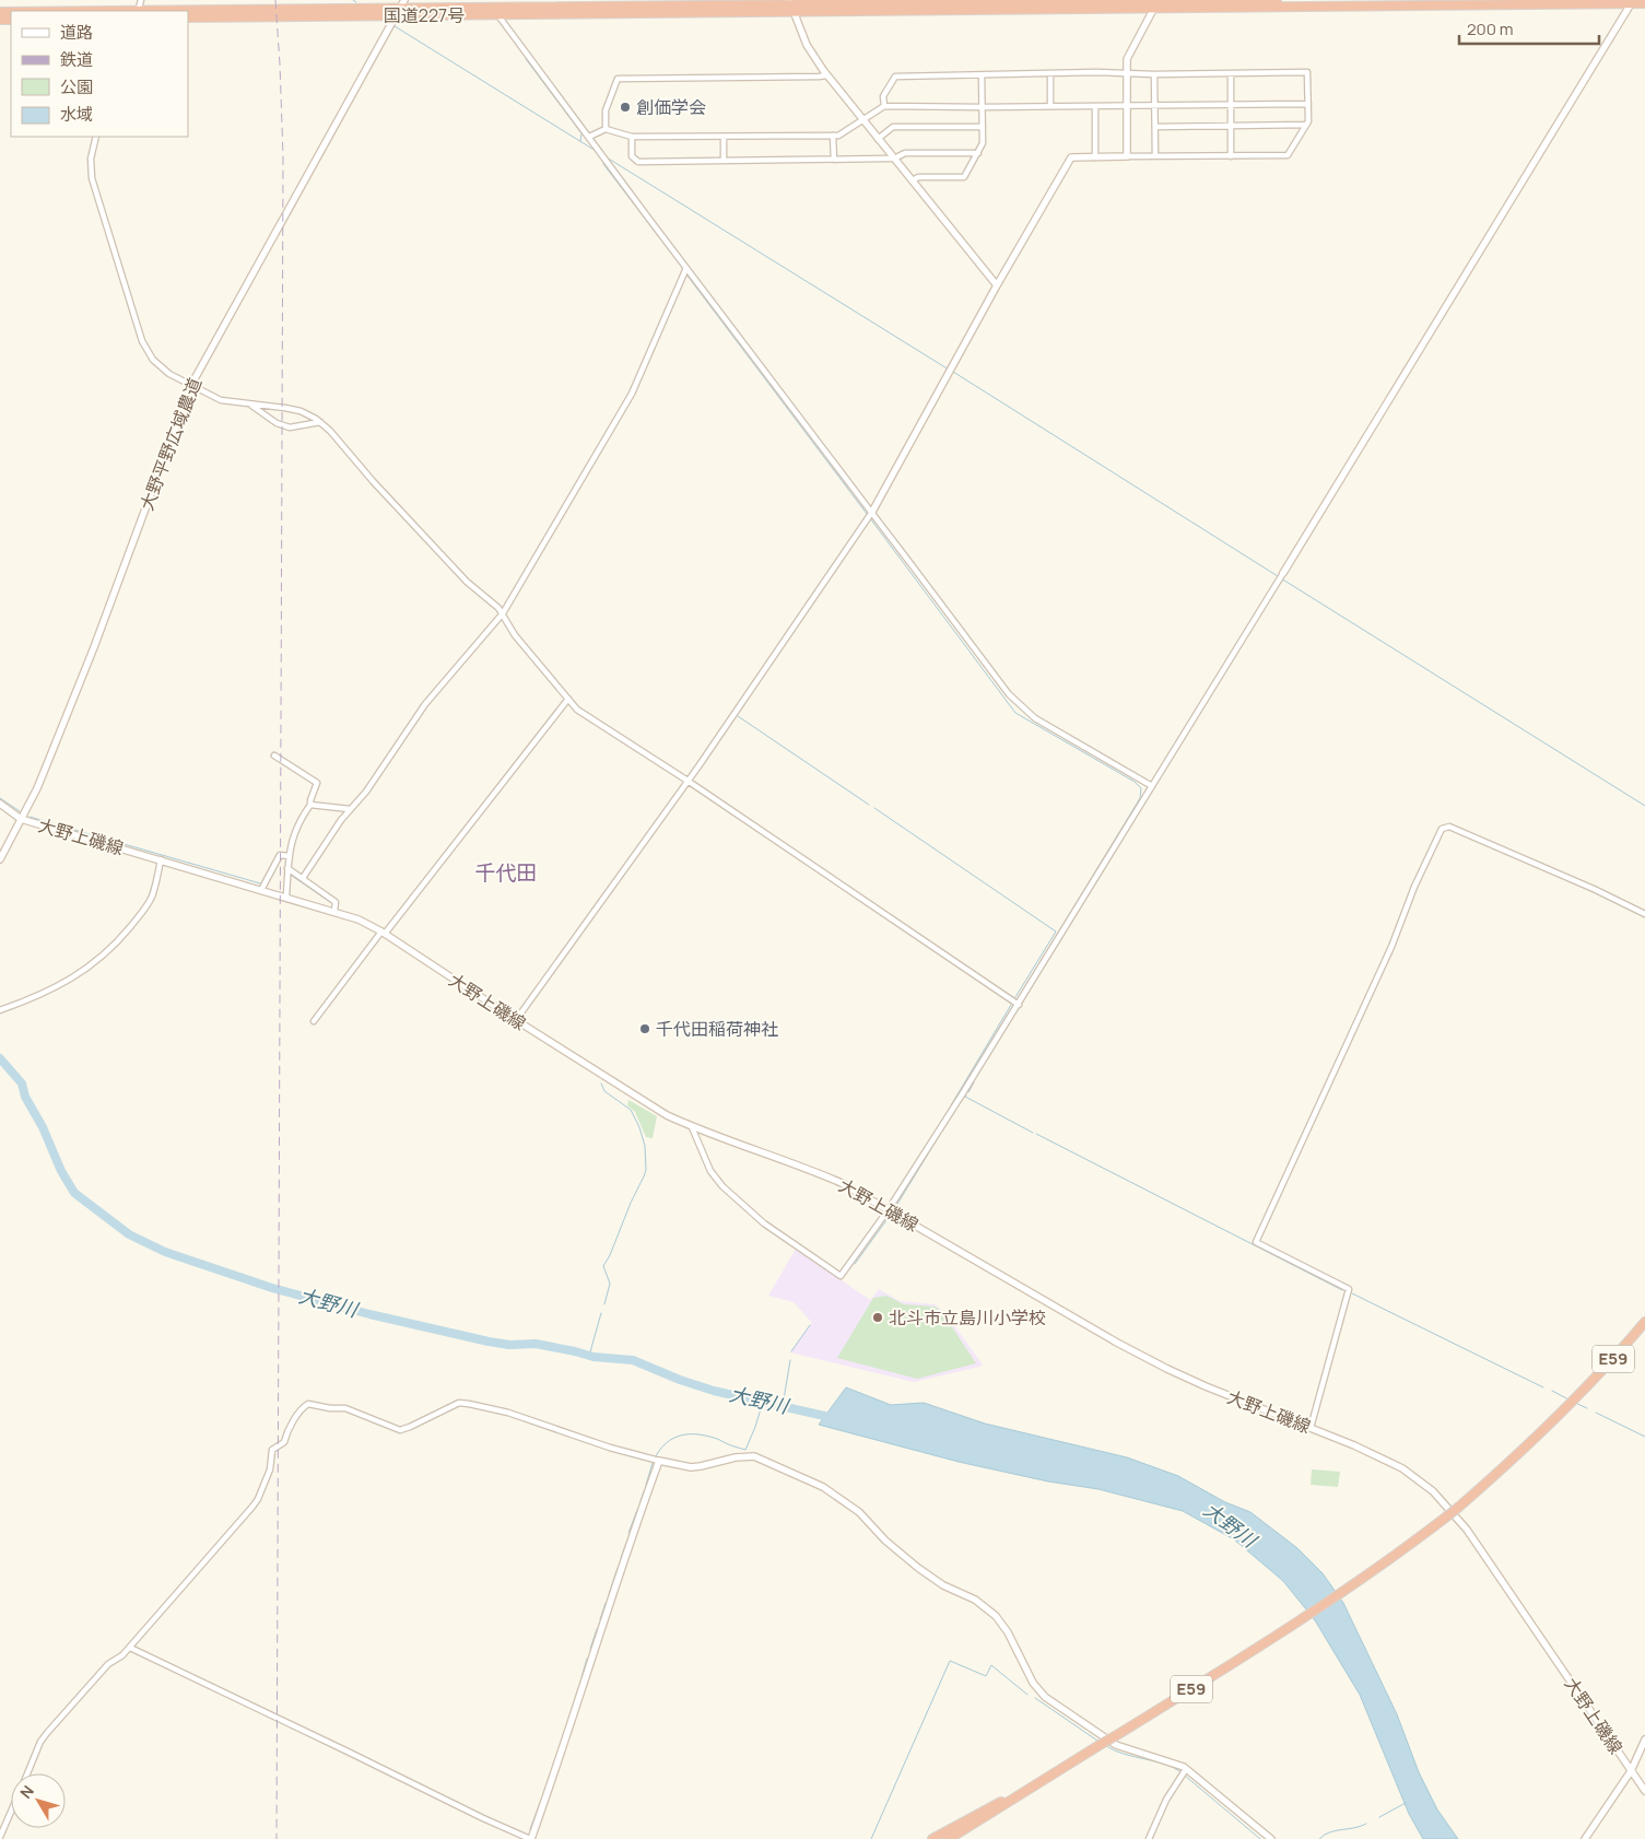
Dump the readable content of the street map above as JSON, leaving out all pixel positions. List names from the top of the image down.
{
  "streets": {
    "highway": ["国道227号", "E59"],
    "street": ["大野平野広域農道", "大野上磯線"]
  },
  "crossings": [
    ["国道227号", "大野平野広域農道"],
    ["大野平野広域農道", "大野上磯線"]
  ],
  "districts": ["千代田"],
  "water": ["大野川"],
  "places": ["創価学会", "千代田稲荷神社", "北斗市立島川小学校"],
  "legend": [
    "道路",
    "鉄道",
    "公園",
    "水域"
  ],
  "scale_bar": "200 m",
  "north": "top left"
}
